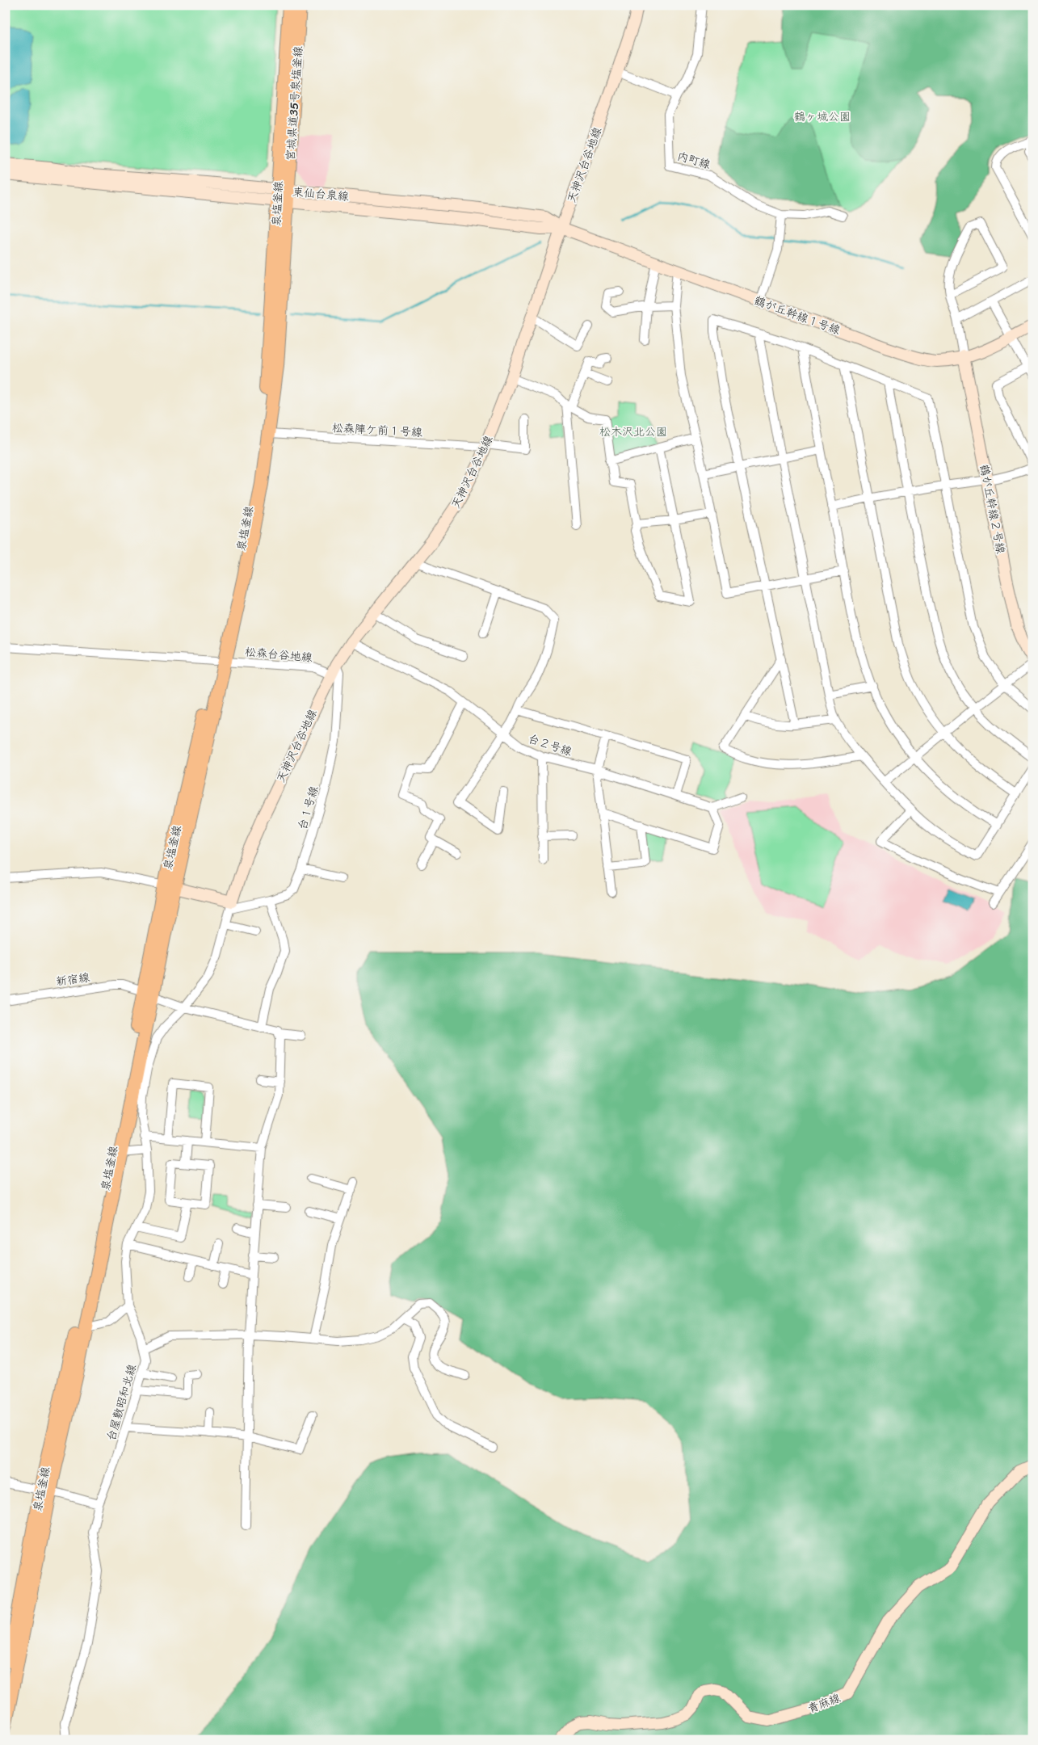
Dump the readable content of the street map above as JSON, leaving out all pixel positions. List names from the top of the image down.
{
  "streets": {
    "main road": ["宮城県道35号泉塩釜線", "泉塩釜線"],
    "street": [
      "内町線",
      "天神沢台谷地線",
      "東仙台泉線",
      "鶴が丘幹線１号線",
      "松森陣ケ前１号線",
      "鶴が丘幹線２号線",
      "松森台谷地線",
      "台２号線",
      "台１号線",
      "新宿線",
      "台屋敷昭和北線",
      "青麻線"
    ]
  },
  "crossings": [
    ["宮城県道35号泉塩釜線", "東仙台泉線"],
    ["宮城県道35号泉塩釜線", "泉塩釜線"],
    ["天神沢台谷地線", "東仙台泉線"],
    ["天神沢台谷地線", "鶴が丘幹線１号線"],
    ["天神沢台谷地線", "松森陣ケ前１号線"],
    ["天神沢台谷地線", "松森台谷地線"],
    ["天神沢台谷地線", "台２号線"],
    ["天神沢台谷地線", "台１号線"],
    ["天神沢台谷地線", "台屋敷昭和北線"],
    ["東仙台泉線", "泉塩釜線"],
    ["東仙台泉線", "鶴が丘幹線１号線"],
    ["泉塩釜線", "松森陣ケ前１号線"],
    ["泉塩釜線", "松森台谷地線"],
    ["泉塩釜線", "新宿線"],
    ["鶴が丘幹線１号線", "鶴が丘幹線２号線"],
    ["松森台谷地線", "台１号線"],
    ["台１号線", "台屋敷昭和北線"],
    ["新宿線", "台屋敷昭和北線"]
  ],
  "parks": ["鶴ヶ城公園", "松木沢北公園"]
}
